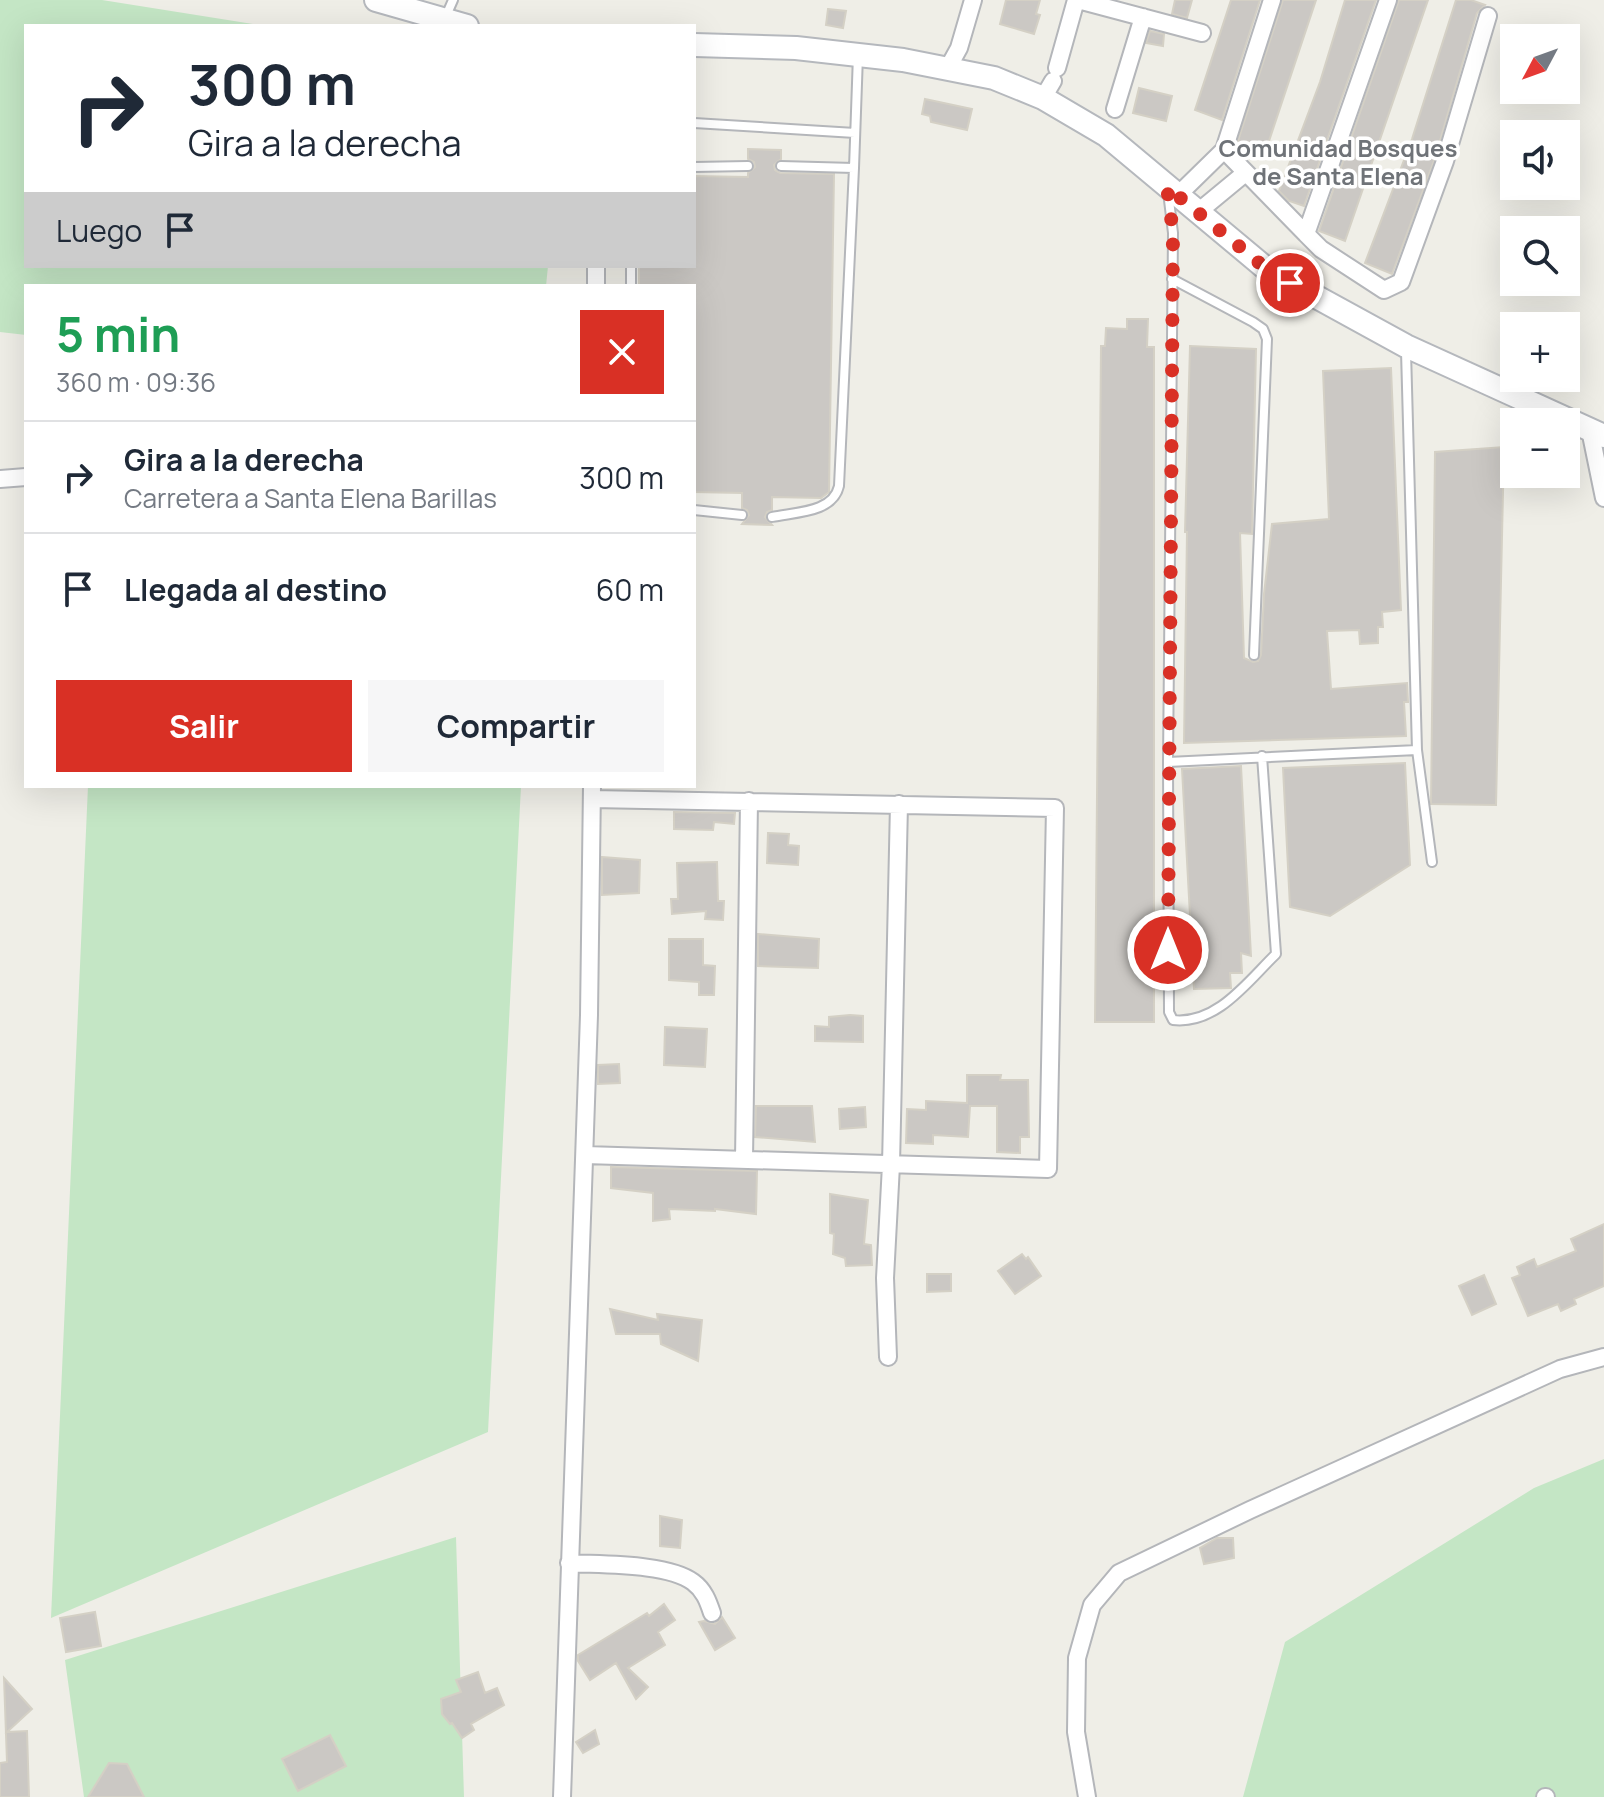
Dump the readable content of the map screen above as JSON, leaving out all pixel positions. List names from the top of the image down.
{
  "districts": ["Comunidad Bosques de Santa Elena"],
  "north": "bottom left",
  "page": {
    "map_buttons": ["+", "−"],
    "turn": ["300 m", "Gira a la derecha"],
    "then": "Luego",
    "heading": ["5 min", "360 m · 09:36"],
    "list": [
      {
        "name": "Gira a la derecha",
        "note": "Carretera a Santa Elena Barillas",
        "value": "300 m"
      },
      {
        "name": "Llegada al destino",
        "value": "60 m"
      }
    ],
    "buttons": ["Salir", "Compartir"]
  }
}
